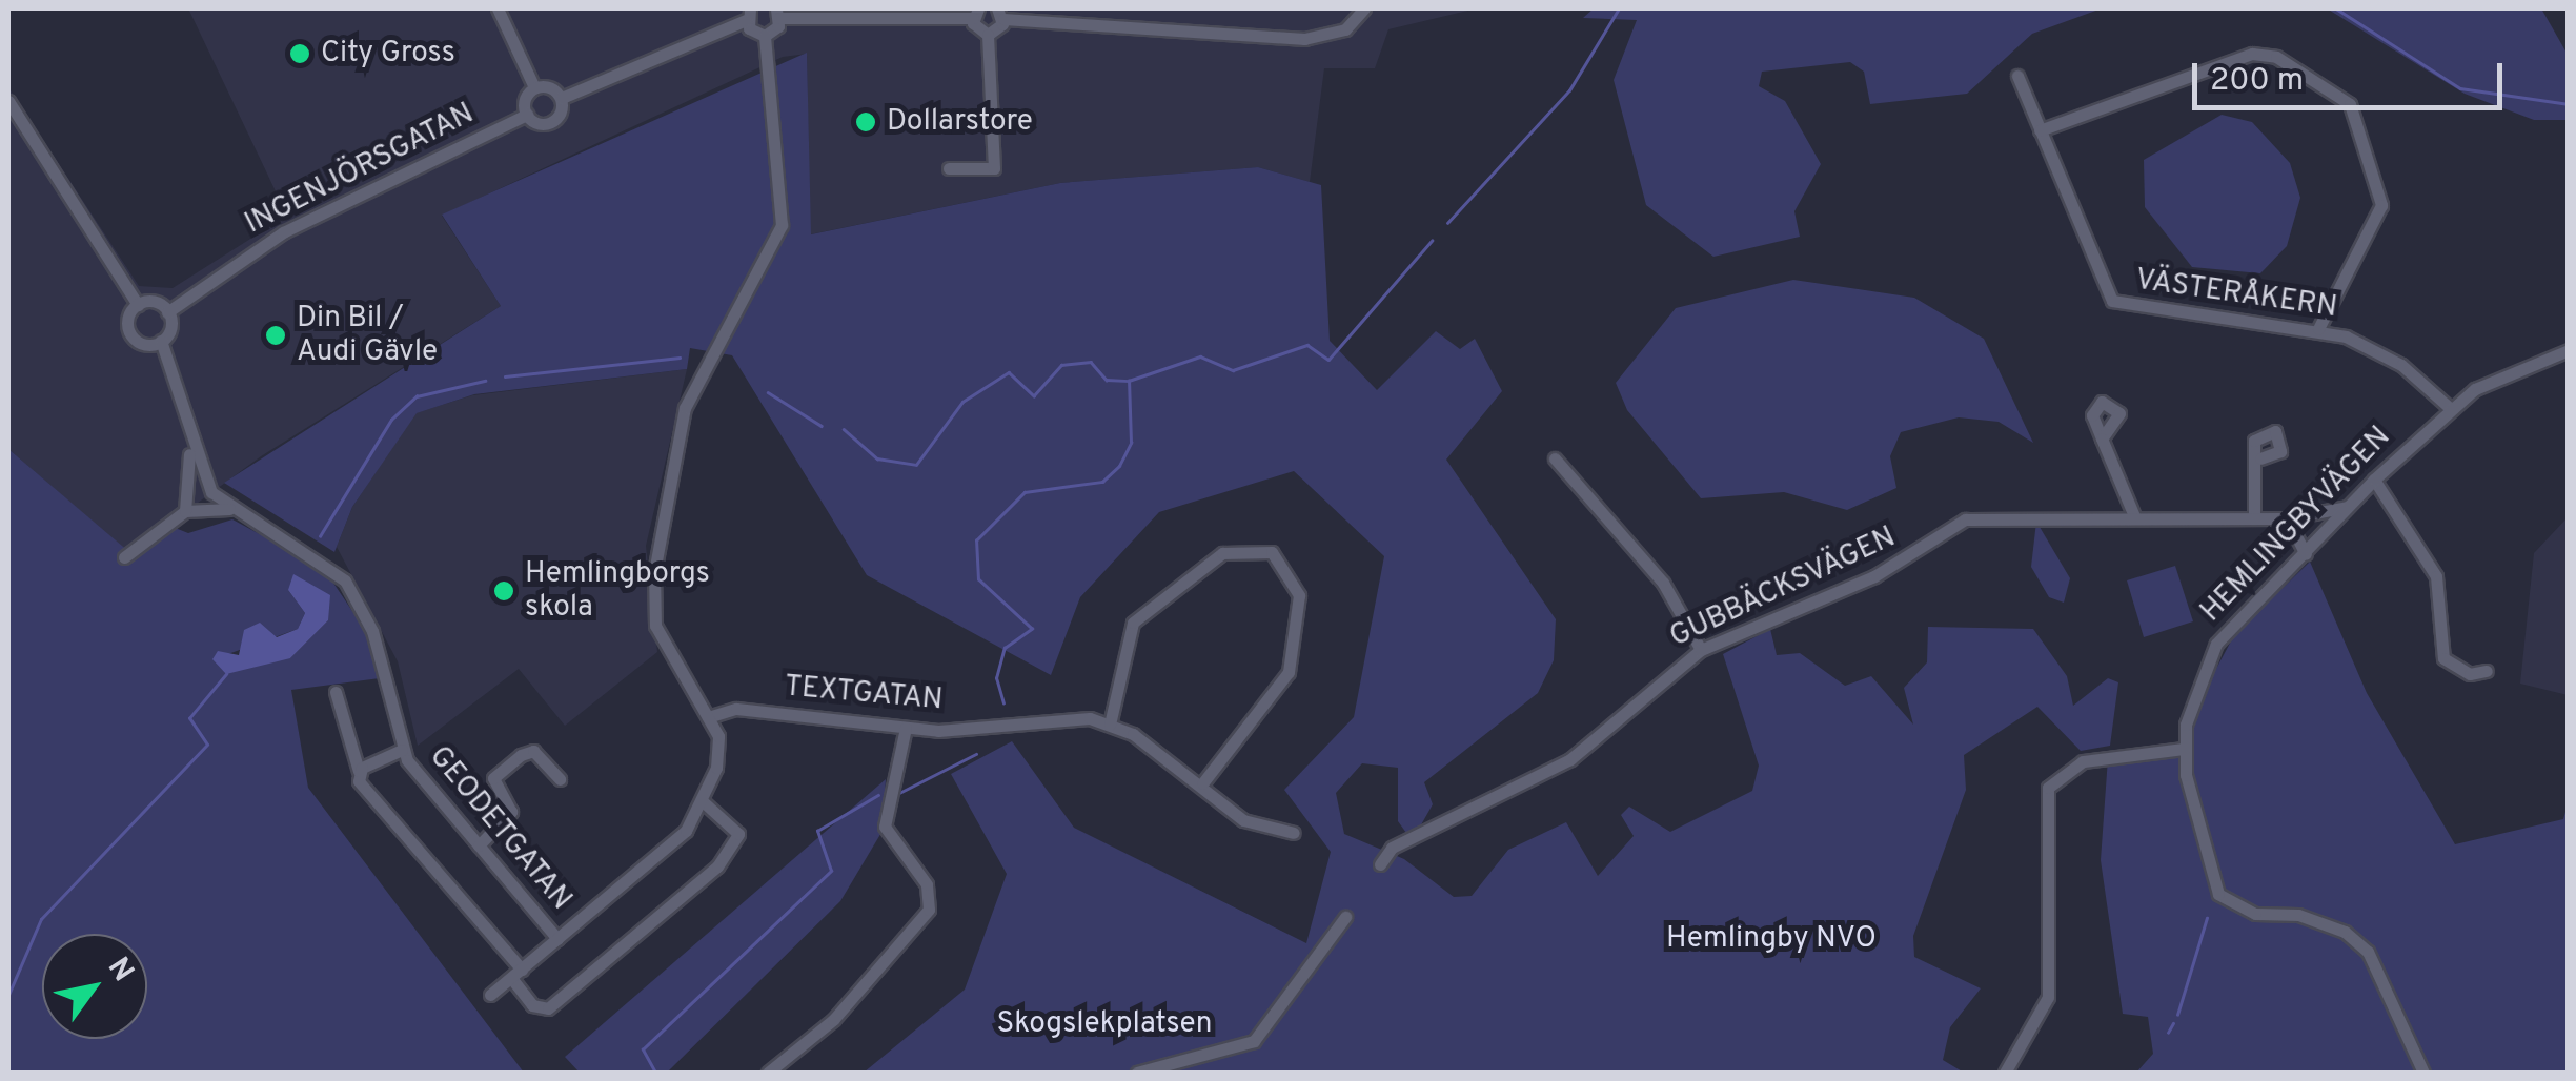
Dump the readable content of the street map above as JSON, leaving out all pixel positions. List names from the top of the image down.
{
  "streets": {
    "street": [
      "INGENJÖRSGATAN",
      "VÄSTERÅKERN",
      "HEMLINGBYVÄGEN",
      "GUBBÄCKSVÄGEN",
      "TEXTGATAN",
      "GEODETGATAN"
    ]
  },
  "crossings": [
    ["VÄSTERÅKERN", "HEMLINGBYVÄGEN"],
    ["HEMLINGBYVÄGEN", "GUBBÄCKSVÄGEN"]
  ],
  "parks": ["Hemlingby NVO", "Skogslekplatsen"],
  "places": [
    "City Gross",
    "Dollarstore",
    "Din Bil / Audi Gävle",
    "Hemlingborgs skola"
  ],
  "scale_bar": "200 m",
  "north": "top right"
}
